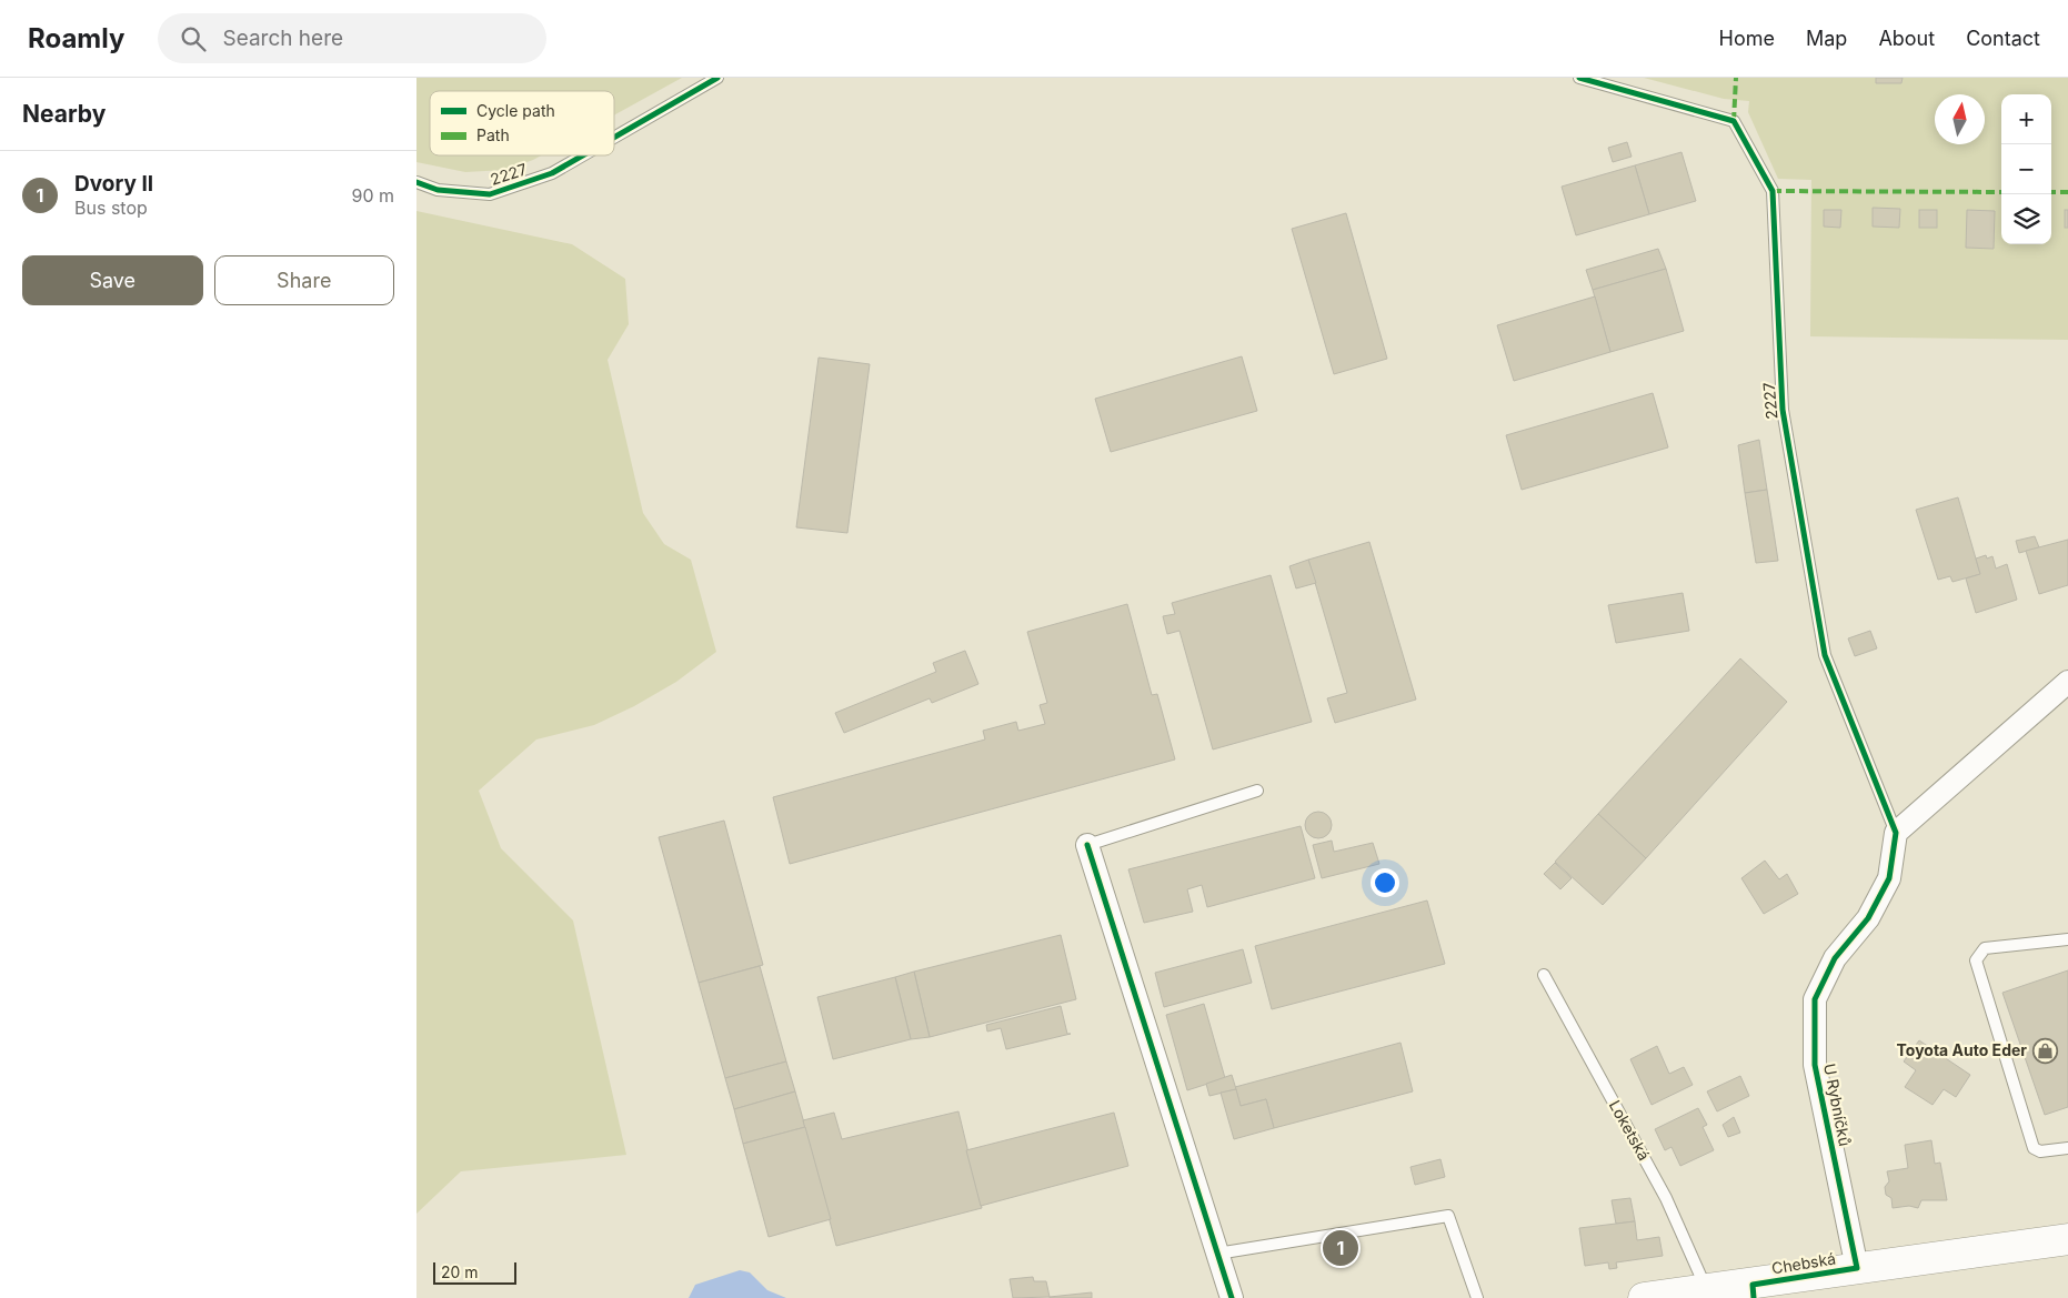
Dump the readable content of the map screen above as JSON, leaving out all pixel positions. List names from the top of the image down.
{
  "streets": {
    "street": ["U Rybníčků", "Chebská"],
    "lane": ["2227", "Loketská"]
  },
  "crossings": [
    ["2227", "U Rybníčků"],
    ["U Rybníčků", "Chebská"],
    ["Loketská", "Chebská"]
  ],
  "places": {
    "shop": ["Toyota Auto Eder"]
  },
  "legend": ["Cycle path", "Path"],
  "scale_bar": "20 m",
  "north": "top",
  "page": {
    "header": "Roamly",
    "search": "Search here",
    "nav": [
      "Home",
      "Map",
      "About",
      "Contact"
    ],
    "heading": "Nearby",
    "map_buttons": ["+", "−"],
    "list": [
      {
        "mark": "1",
        "name": "Dvory II",
        "note": "Bus stop",
        "value": "90 m"
      }
    ],
    "buttons": ["Save", "Share"],
    "pins": "1",
    "scale": "20 m"
  }
}
